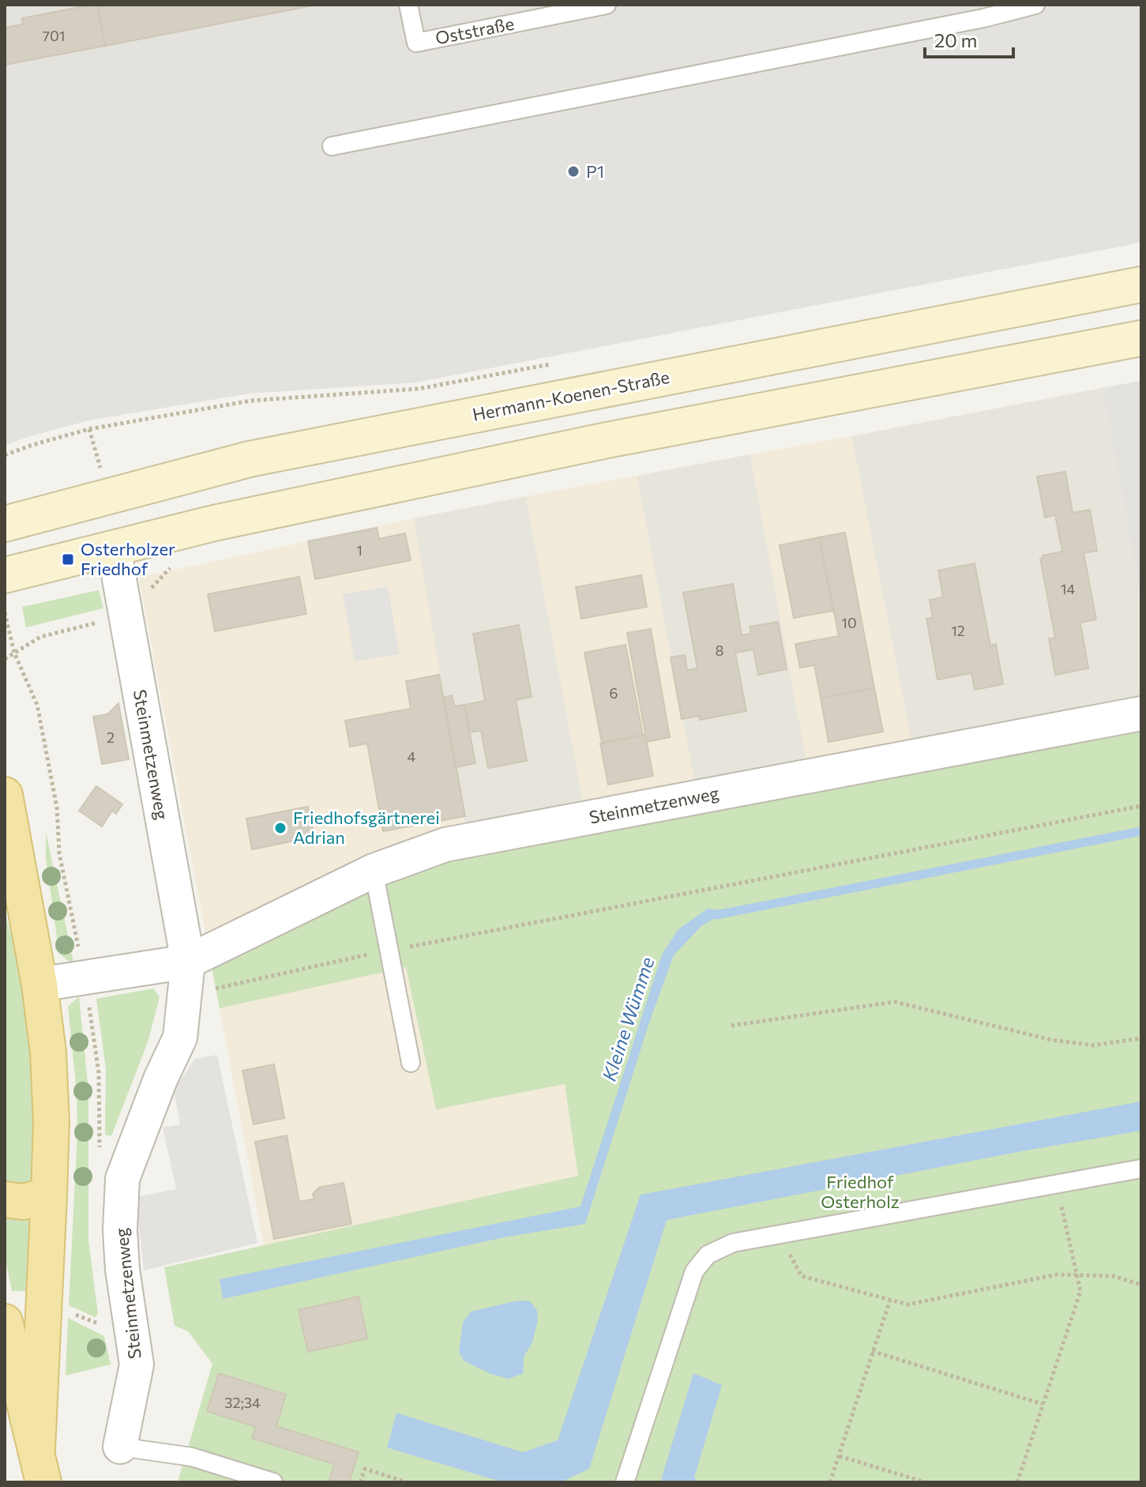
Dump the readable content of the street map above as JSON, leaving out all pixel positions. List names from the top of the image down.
{
  "streets": {
    "main road": ["Hermann-Koenen-Straße"],
    "street": ["Steinmetzenweg"],
    "lane": ["Oststraße"]
  },
  "water": ["Kleine Wümme"],
  "parks": ["Friedhof Osterholz"],
  "places": {
    "other": ["P1", "Friedhofsgärtnerei Adrian"],
    "transit": ["Osterholzer Friedhof"]
  },
  "house_numbers": [
    "701",
    "1",
    "14",
    "10",
    "12",
    "8",
    "6",
    "2",
    "4",
    "32;34"
  ],
  "scale_bar": "20 m"
}
